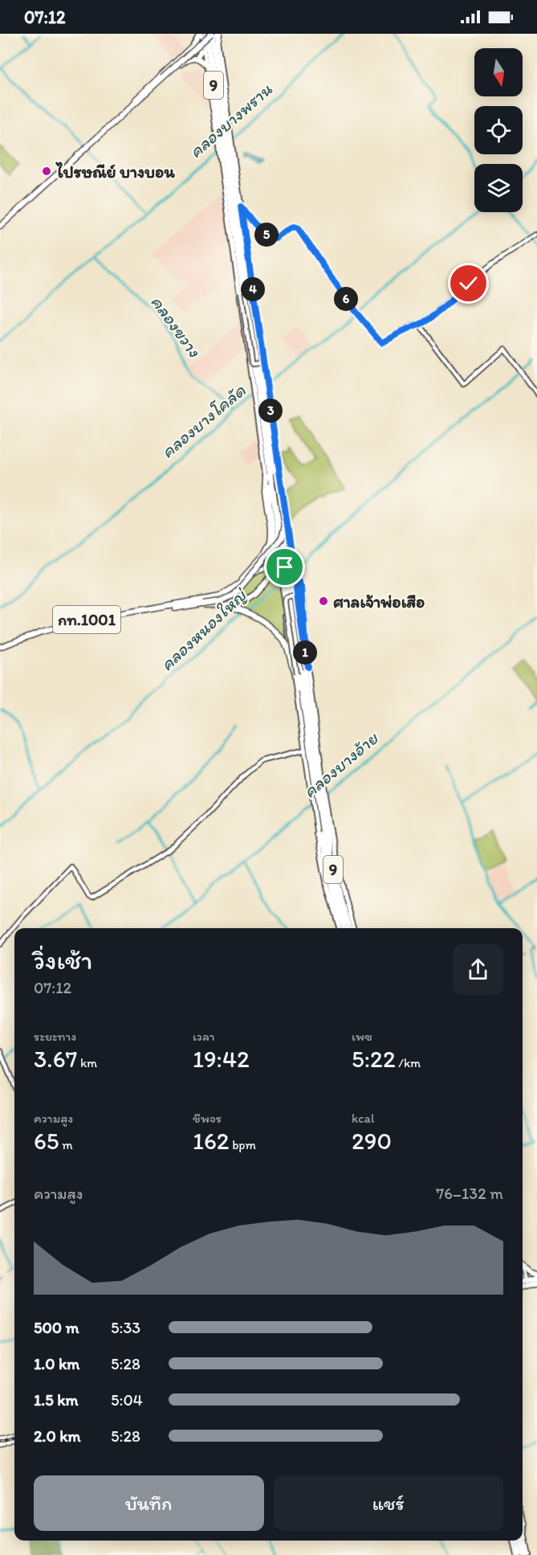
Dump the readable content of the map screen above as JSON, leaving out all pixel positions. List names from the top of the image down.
{
  "streets": {
    "highway": ["9"],
    "main road": ["กท.1001"]
  },
  "water": [
    "คลองบางพราน",
    "คลองขวาง",
    "คลองบางโคลัด",
    "คลองหนองใหญ่",
    "คลองบางอ้าย"
  ],
  "places": ["ไปรษณีย์ บางบอน", "ศาลเจ้าพ่อเสือ"],
  "north": "bottom",
  "page": {
    "status": "07:12",
    "pins": [
      "5",
      "4",
      "6",
      "3",
      "1"
    ],
    "heading": ["วิ่งเช้า", "07:12"],
    "stats": [
      ["ระยะทาง", "3.67 km"],
      ["เวลา", "19:42"],
      ["เพซ", "5:22 /km"],
      ["ความสูง", "65 m"],
      ["ชีพจร", "162 bpm"],
      ["kcal", "290"]
    ],
    "chart": ["ความสูง", "76–132 m"],
    "list": [
      {
        "name": "500 m",
        "note": "5:33"
      },
      {
        "name": "1.0 km",
        "note": "5:28"
      },
      {
        "name": "1.5 km",
        "note": "5:04"
      },
      {
        "name": "2.0 km",
        "note": "5:28"
      }
    ],
    "buttons": ["บันทึก", "แชร์"]
  }
}
